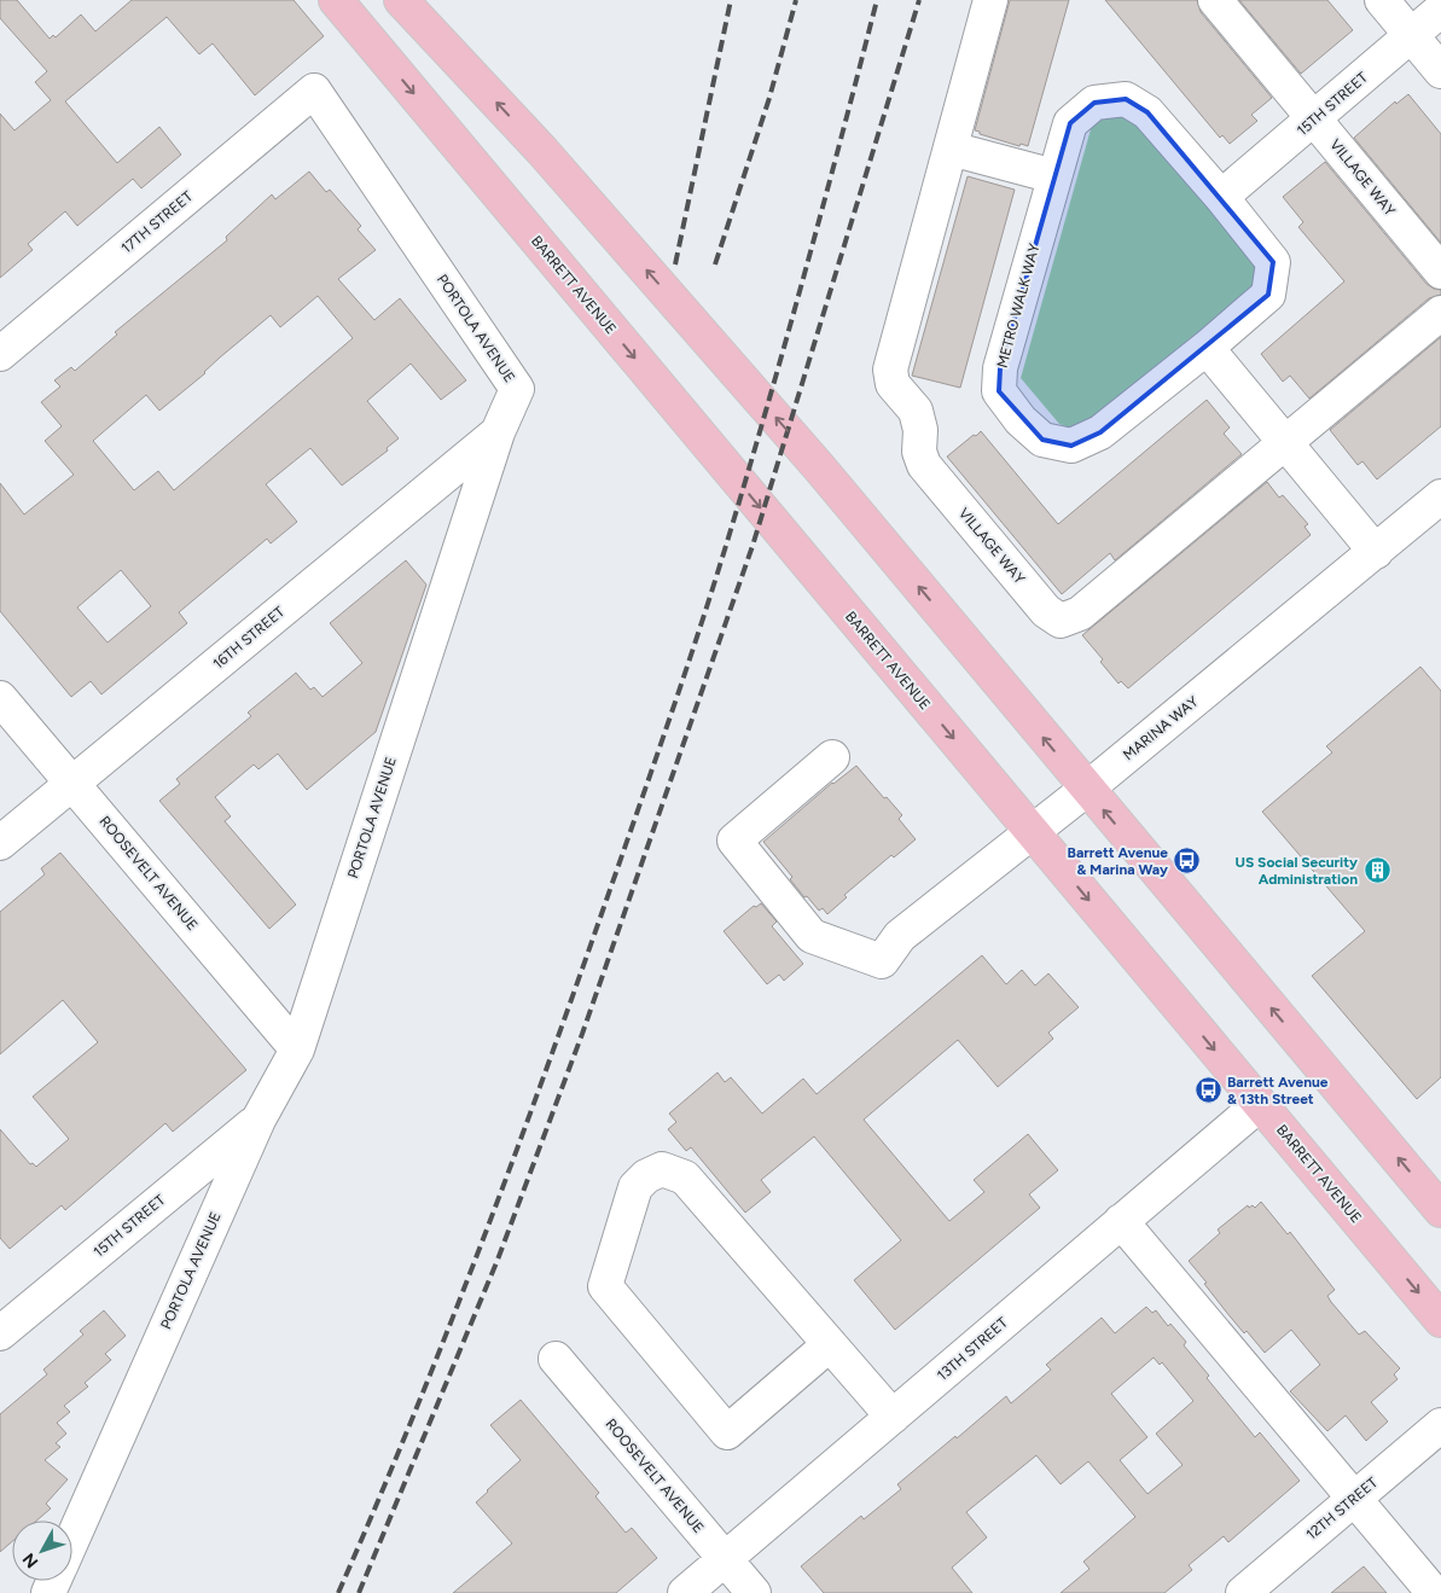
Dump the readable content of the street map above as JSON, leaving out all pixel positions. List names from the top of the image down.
{
  "streets": {
    "main road": ["BARRETT AVENUE"],
    "street": [
      "15TH STREET",
      "VILLAGE WAY",
      "17TH STREET",
      "METRO WALK WAY",
      "PORTOLA AVENUE",
      "16TH STREET",
      "MARINA WAY",
      "ROOSEVELT AVENUE",
      "13TH STREET",
      "12TH STREET"
    ]
  },
  "crossings": [
    ["15TH STREET", "VILLAGE WAY"],
    ["15TH STREET", "METRO WALK WAY"],
    ["15TH STREET", "PORTOLA AVENUE"],
    ["17TH STREET", "PORTOLA AVENUE"],
    ["BARRETT AVENUE", "MARINA WAY"],
    ["BARRETT AVENUE", "13TH STREET"],
    ["PORTOLA AVENUE", "16TH STREET"],
    ["PORTOLA AVENUE", "ROOSEVELT AVENUE"],
    ["16TH STREET", "ROOSEVELT AVENUE"],
    ["ROOSEVELT AVENUE", "13TH STREET"]
  ],
  "places": {
    "bus stop": ["Barrett Avenue & Marina Way", "Barrett Avenue & 13th Street"],
    "building": ["US Social Security Administration"]
  },
  "north": "bottom left"
}
